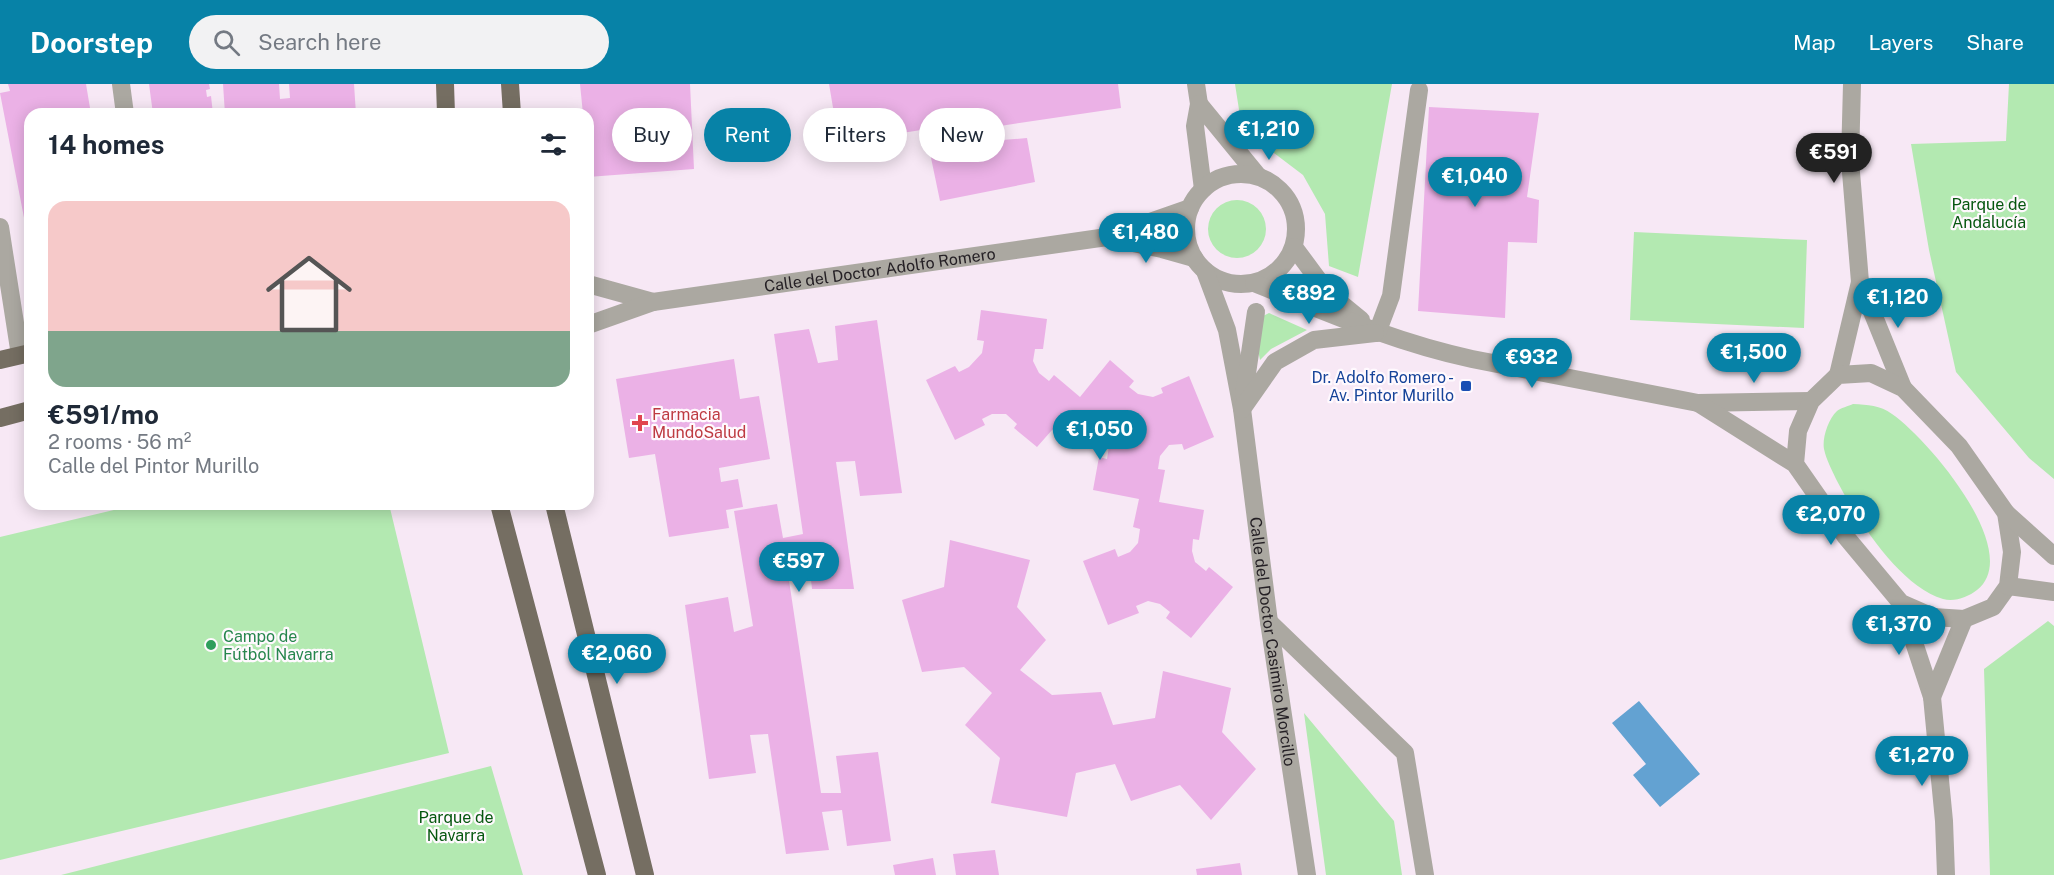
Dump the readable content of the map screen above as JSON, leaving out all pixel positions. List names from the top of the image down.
{
  "streets": {
    "street": ["Calle del Doctor Adolfo Romero", "Calle del Doctor Casimiro Morcillo"]
  },
  "crossings": [
    ["Calle del Doctor Adolfo Romero", "Calle del Doctor Casimiro Morcillo"]
  ],
  "parks": ["Parque de Andalucía", "Parque de Navarra"],
  "places": {
    "transit": ["Dr. Adolfo Romero - Av. Pintor Murillo"],
    "health": ["Farmacia MundoSalud"],
    "other": ["Campo de Fútbol Navarra"]
  },
  "page": {
    "header": "Doorstep",
    "search": "Search here",
    "nav": ["Map", "Layers", "Share"],
    "chip": [
      "Buy",
      "Rent",
      "Filters",
      "New"
    ],
    "heading": "14 homes",
    "price": [
      "€1,210",
      "€591",
      "€1,040",
      "€1,480",
      "€892",
      "€1,120",
      "€1,500",
      "€932",
      "€1,050",
      "€2,070",
      "€597",
      "€1,370",
      "€2,060",
      "€1,270"
    ],
    "list": [
      {
        "name": "€591/mo",
        "note": "2 rooms · 56 m² · Calle del Pintor Murillo"
      }
    ]
  }
}
